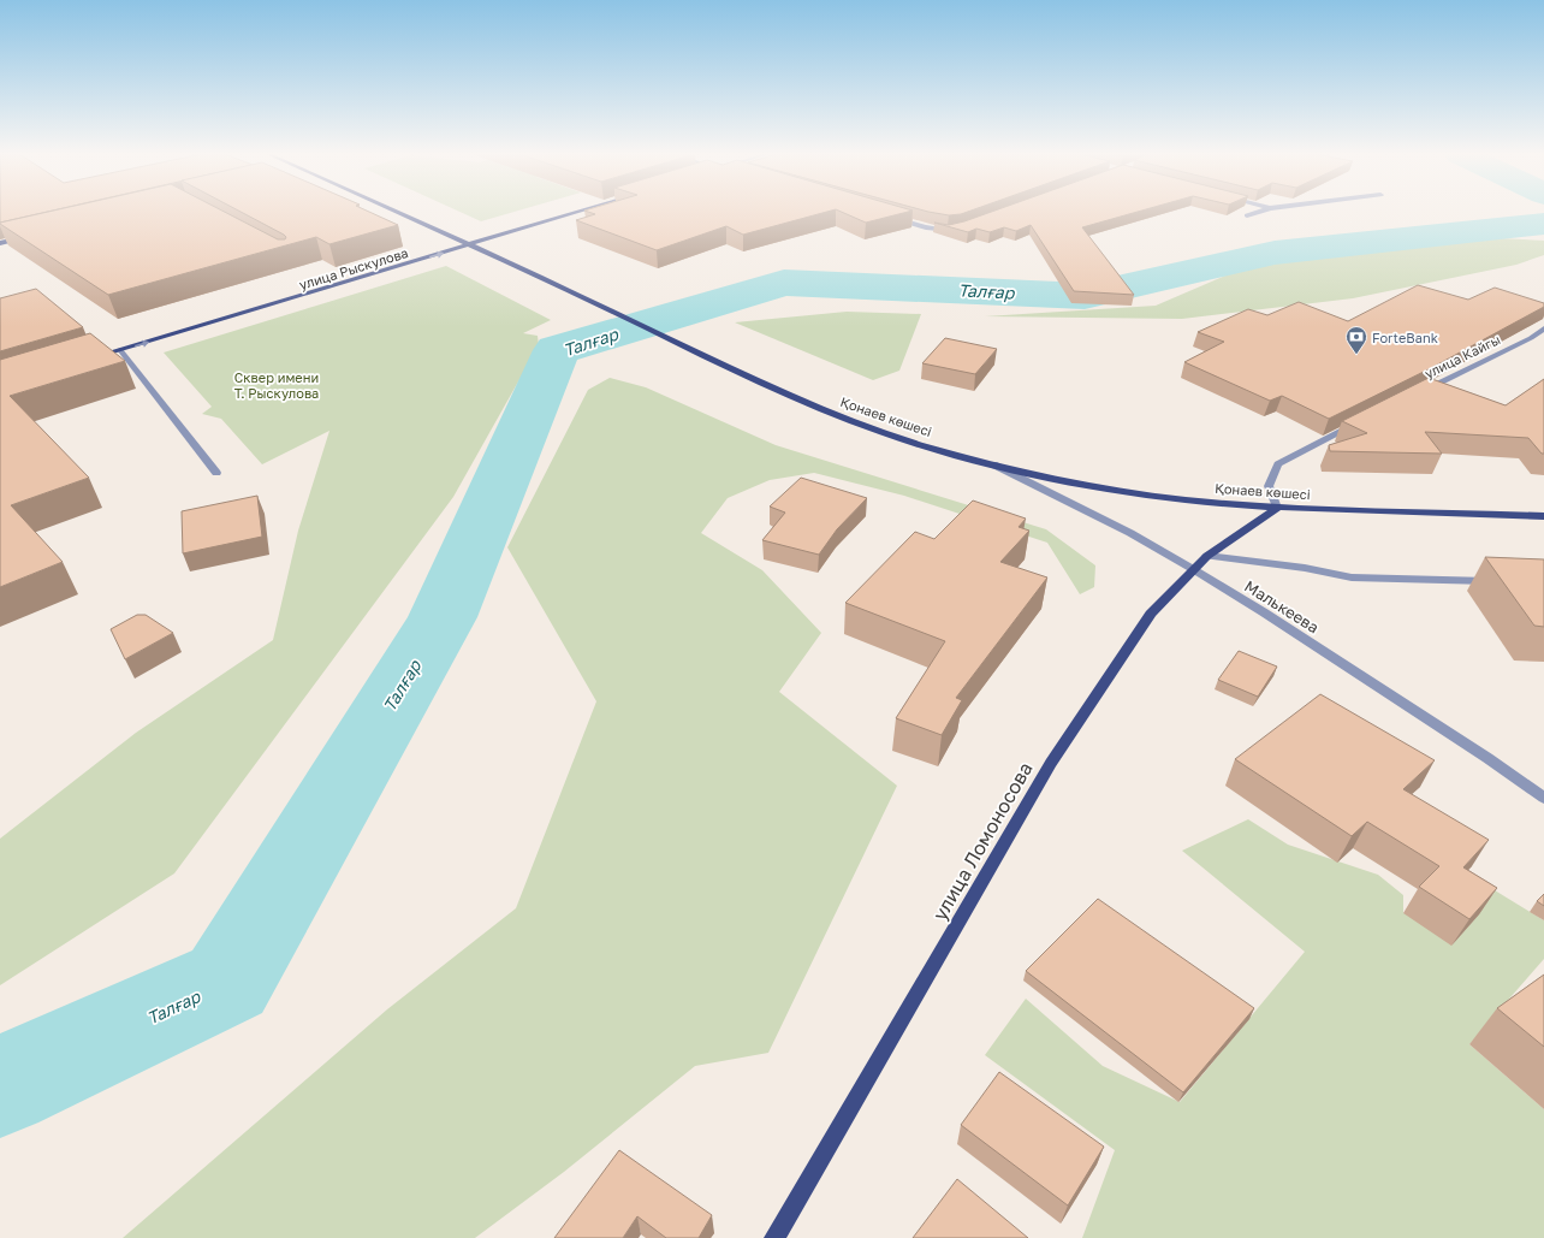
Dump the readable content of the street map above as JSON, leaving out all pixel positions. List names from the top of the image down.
{
  "streets": {
    "main road": ["улица Рыскулова", "Қонаев көшесі", "улица Ломоносова"],
    "street": ["улица Кайгы", "Малькеева"]
  },
  "crossings": [
    ["улица Рыскулова", "Қонаев көшесі"],
    ["Қонаев көшесі", "Малькеева"],
    ["Қонаев көшесі", "улица Ломоносова"],
    ["Малькеева", "улица Ломоносова"]
  ],
  "one_way": ["улица Рыскулова"],
  "water": ["Талғар"],
  "parks": ["Сквер имени Т. Рыскулова"],
  "places": {
    "bank": ["ForteBank"]
  }
}
